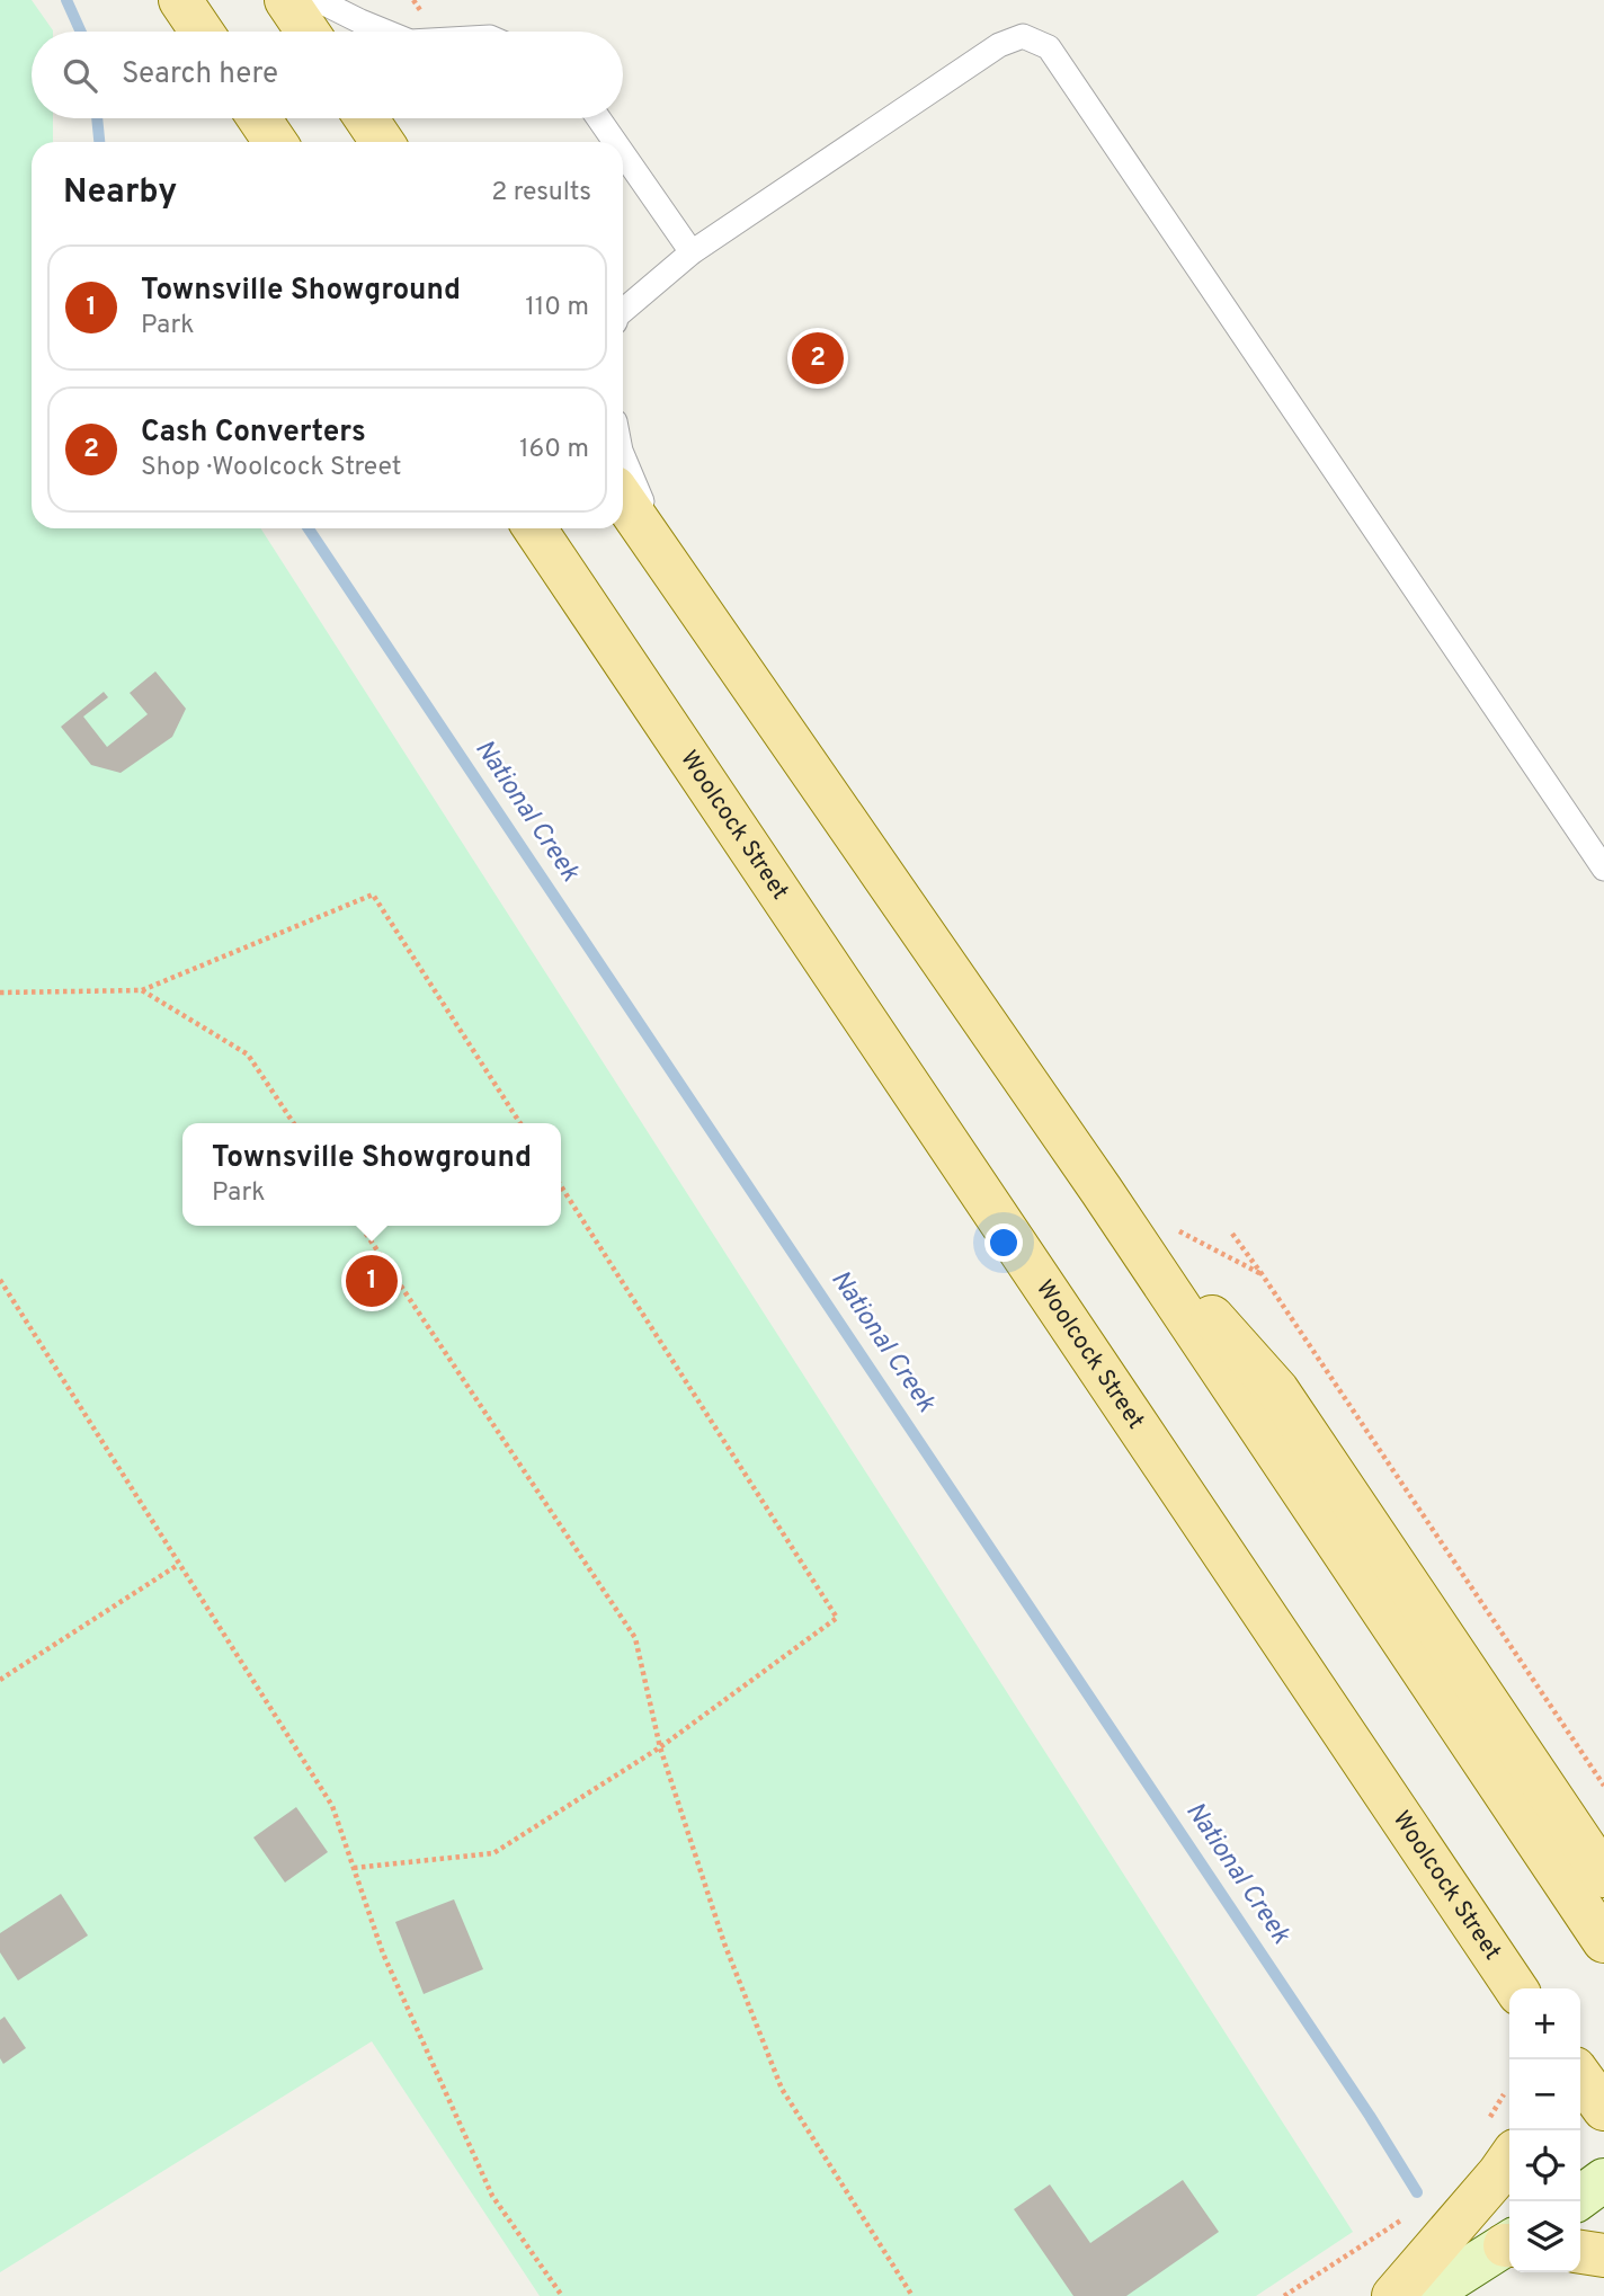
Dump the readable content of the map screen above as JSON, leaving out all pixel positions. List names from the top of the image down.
{
  "streets": {
    "main road": ["Woolcock Street"]
  },
  "water": ["National Creek"],
  "page": {
    "search": "Search here",
    "heading": ["Nearby", "2 results"],
    "list": [
      {
        "mark": "1",
        "name": "Townsville Showground",
        "note": "Park",
        "value": "110 m"
      },
      {
        "mark": "2",
        "name": "Cash Converters",
        "note": "Shop · Woolcock Street",
        "value": "160 m"
      }
    ],
    "pins": ["2", "1"],
    "popup": ["Townsville Showground", "Park"],
    "map_buttons": ["+", "−"]
  }
}
